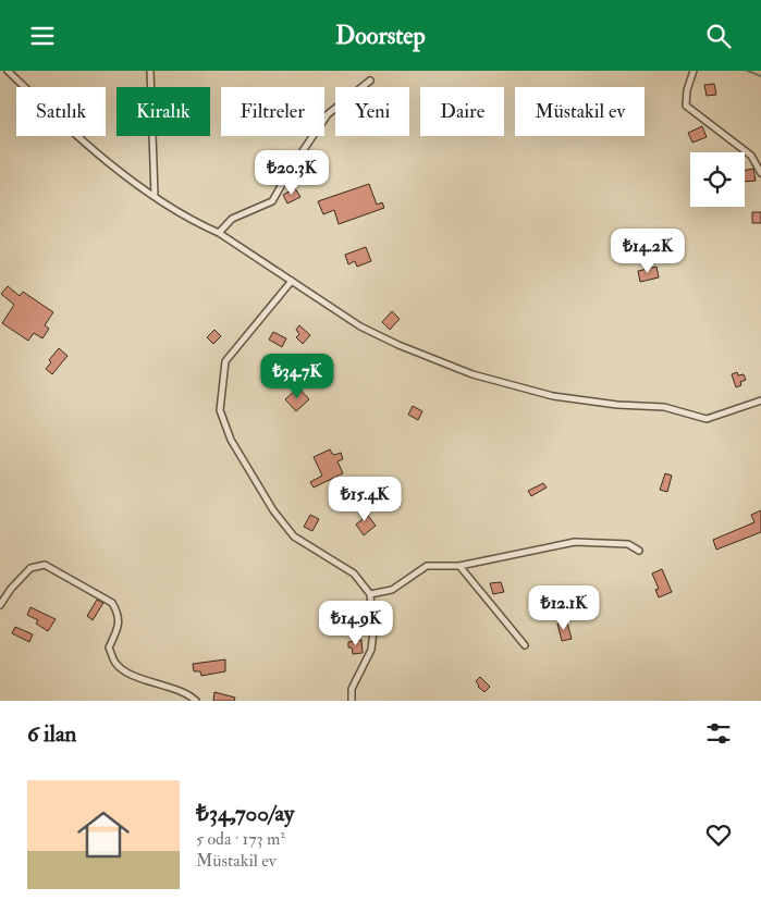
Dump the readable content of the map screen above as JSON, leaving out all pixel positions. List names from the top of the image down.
{
  "page": {
    "header": "Doorstep",
    "chip": [
      "Satılık",
      "Kiralık",
      "Filtreler",
      "Yeni",
      "Daire",
      "Müstakil ev"
    ],
    "price": [
      "₺20.3K",
      "₺14.2K",
      "₺34.7K",
      "₺15.4K",
      "₺12.1K",
      "₺14.9K"
    ],
    "heading": "6 ilan",
    "list": [
      {
        "name": "₺34,700/ay",
        "note": "5 oda · 173 m² · Müstakil ev"
      }
    ]
  }
}
